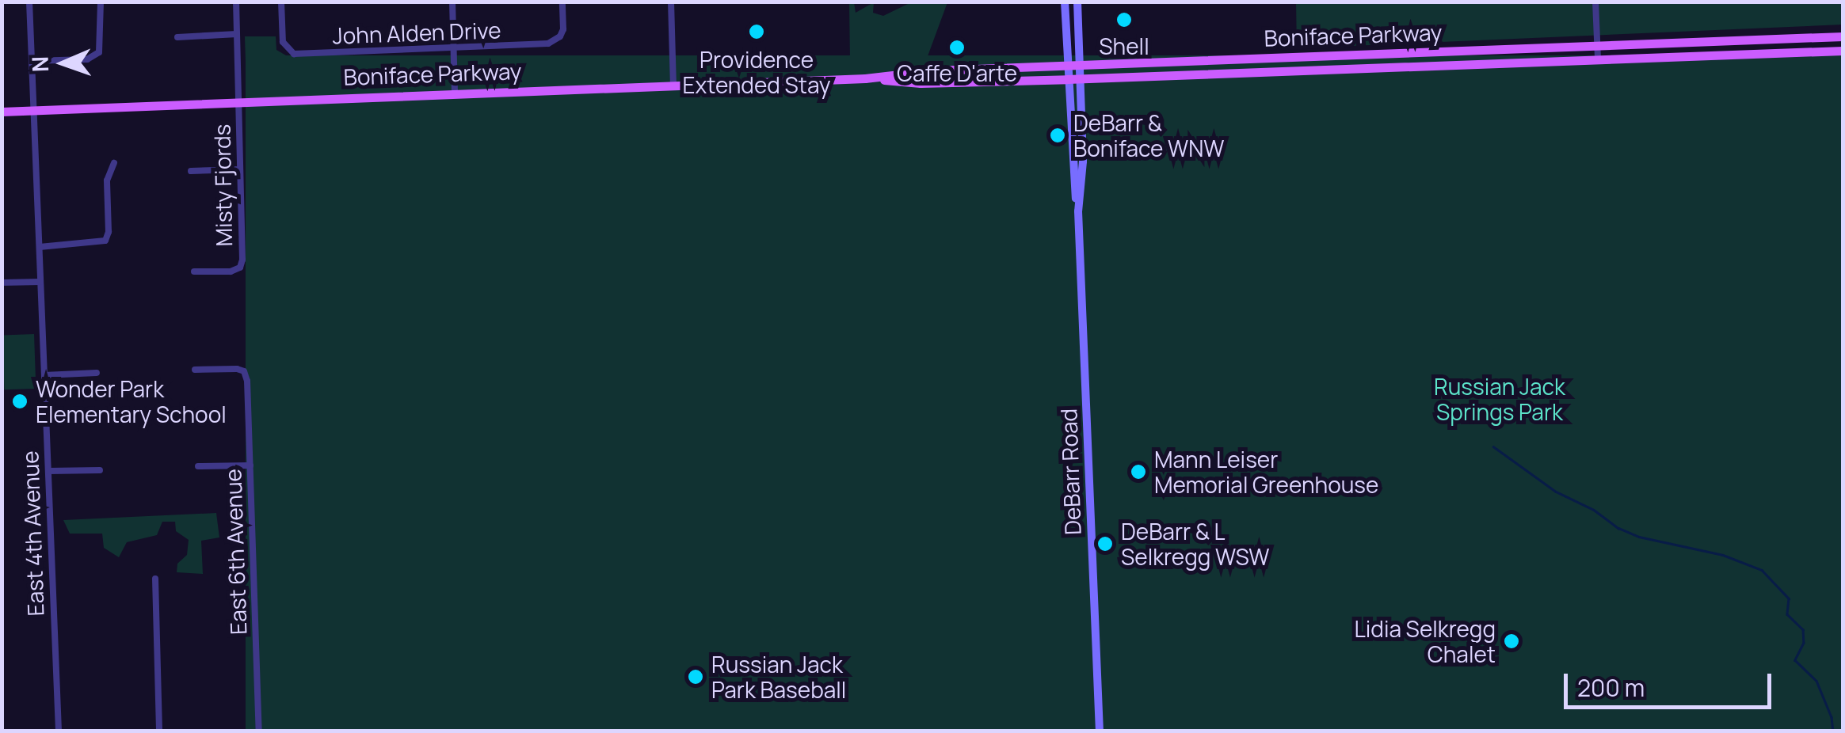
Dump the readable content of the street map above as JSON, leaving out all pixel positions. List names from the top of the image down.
{
  "streets": {
    "main road": ["Boniface Parkway", "DeBarr Road"],
    "street": [
      "John Alden Drive",
      "Misty Fjords",
      "East 4th Avenue",
      "East 6th Avenue"
    ]
  },
  "crossings": [
    ["Boniface Parkway", "Misty Fjords"],
    ["Boniface Parkway", "DeBarr Road"],
    ["Boniface Parkway", "East 4th Avenue"]
  ],
  "parks": ["Russian Jack Springs Park"],
  "places": [
    "Shell",
    "Providence Extended Stay",
    "Caffe D'arte",
    "DeBarr & Boniface WNW",
    "Wonder Park Elementary School",
    "Mann Leiser Memorial Greenhouse",
    "DeBarr & L Selkregg WSW",
    "Lidia Selkregg Chalet",
    "Russian Jack Park Baseball"
  ],
  "scale_bar": "200 m",
  "north": "left"
}
